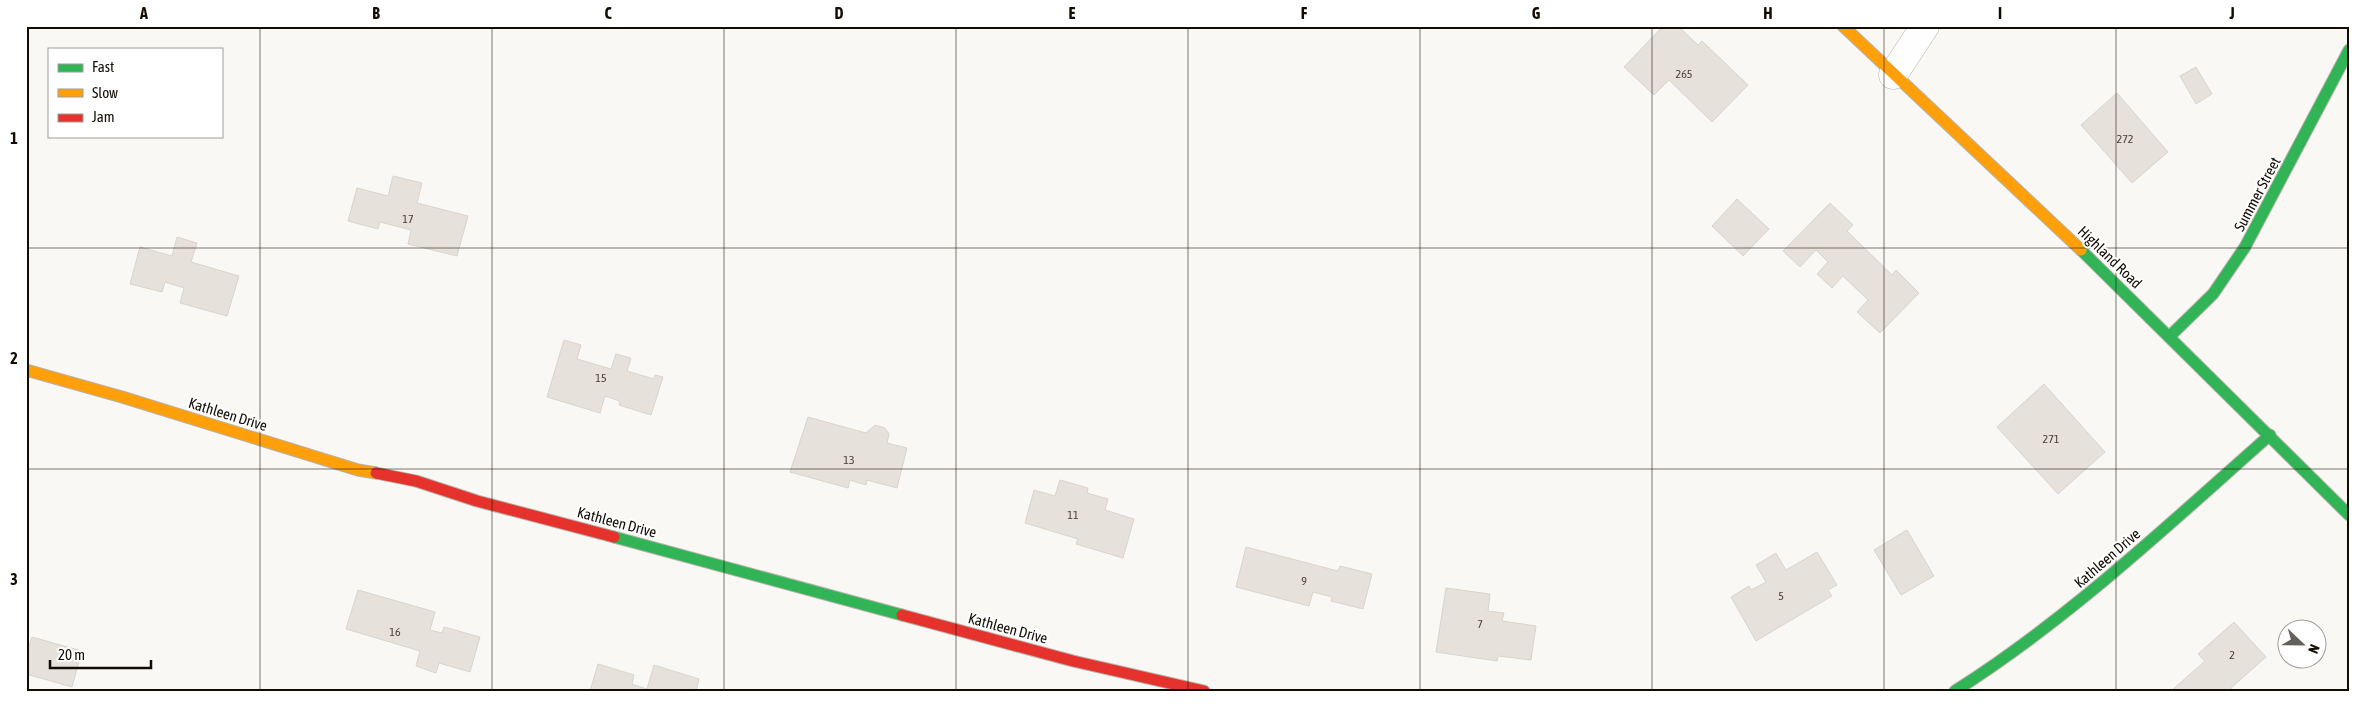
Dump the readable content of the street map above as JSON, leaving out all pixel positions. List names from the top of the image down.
{
  "streets": {
    "street": ["Summer Street", "Highland Road", "Kathleen Drive"]
  },
  "crossings": [
    ["Summer Street", "Highland Road"],
    ["Highland Road", "Kathleen Drive"]
  ],
  "house_numbers": [
    "265",
    "272",
    "17",
    "15",
    "271",
    "13",
    "11",
    "9",
    "5",
    "7",
    "16",
    "2"
  ],
  "legend": ["Fast", "Slow", "Jam"],
  "scale_bar": "20 m",
  "north": "right",
  "grid": {
    "columns": [
      "A",
      "B",
      "C",
      "D",
      "E",
      "F",
      "G",
      "H",
      "I",
      "J"
    ],
    "rows": ["1", "2", "3"]
  }
}
